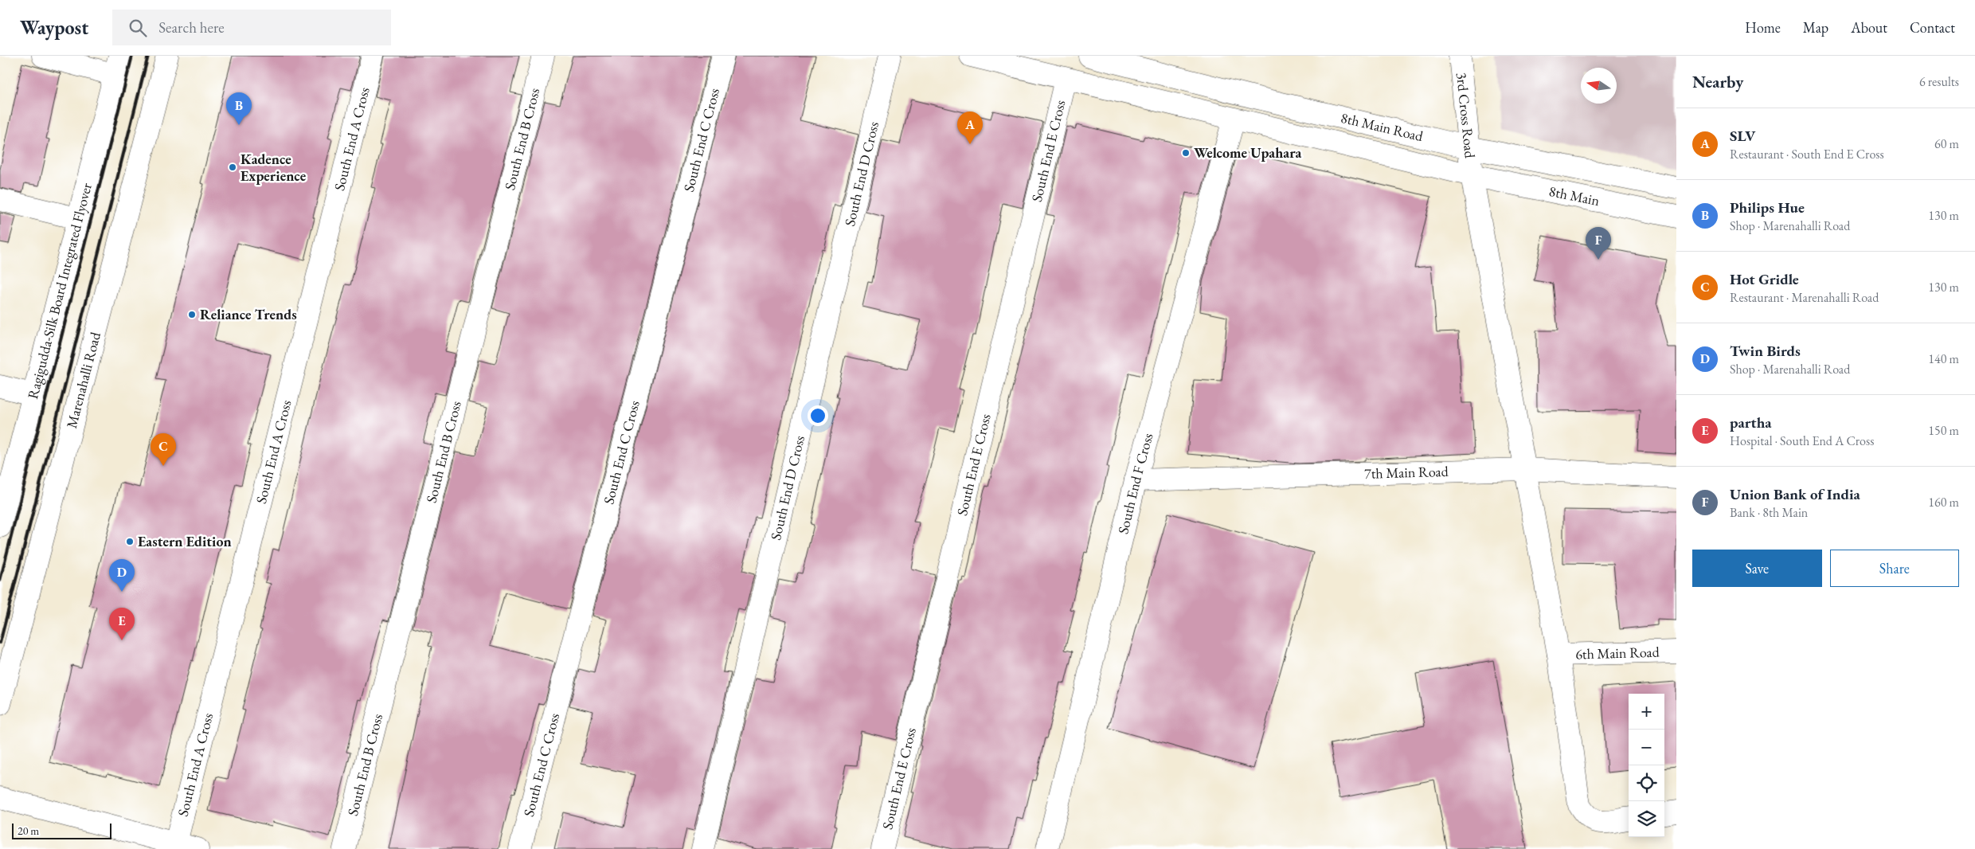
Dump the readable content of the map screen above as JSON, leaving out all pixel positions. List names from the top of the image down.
{
  "streets": {
    "street": [
      "3rd Cross Road",
      "8th Main Road",
      "South End A Cross",
      "South End B Cross",
      "South End C Cross",
      "South End E Cross",
      "South End D Cross",
      "8th Main",
      "Ragigudda-Silk Board Integrated Flyover",
      "Marenahalli Road",
      "7th Main Road",
      "South End F Cross",
      "6th Main Road"
    ]
  },
  "crossings": [
    ["3rd Cross Road", "8th Main Road"],
    ["3rd Cross Road", "8th Main"],
    ["3rd Cross Road", "7th Main Road"],
    ["3rd Cross Road", "6th Main Road"],
    ["8th Main Road", "South End E Cross"],
    ["8th Main Road", "8th Main"],
    ["8th Main Road", "South End F Cross"],
    ["7th Main Road", "South End F Cross"]
  ],
  "places": [
    "Welcome Upahara",
    "Kadence Experience",
    "Reliance Trends",
    "Eastern Edition"
  ],
  "scale_bar": "20 m",
  "north": "left",
  "page": {
    "header": "Waypost",
    "search": "Search here",
    "nav": [
      "Home",
      "Map",
      "About",
      "Contact"
    ],
    "heading": ["Nearby", "6 results"],
    "pins": [
      "B",
      "A",
      "F",
      "C",
      "D",
      "E"
    ],
    "list": [
      {
        "mark": "A",
        "name": "SLV",
        "note": "Restaurant · South End E Cross",
        "value": "60 m"
      },
      {
        "mark": "B",
        "name": "Philips Hue",
        "note": "Shop · Marenahalli Road",
        "value": "130 m"
      },
      {
        "mark": "C",
        "name": "Hot Gridle",
        "note": "Restaurant · Marenahalli Road",
        "value": "130 m"
      },
      {
        "mark": "D",
        "name": "Twin Birds",
        "note": "Shop · Marenahalli Road",
        "value": "140 m"
      },
      {
        "mark": "E",
        "name": "partha",
        "note": "Hospital · South End A Cross",
        "value": "150 m"
      },
      {
        "mark": "F",
        "name": "Union Bank of India",
        "note": "Bank · 8th Main",
        "value": "160 m"
      }
    ],
    "buttons": ["Save", "Share"],
    "map_buttons": ["+", "−"],
    "scale": "20 m"
  }
}
